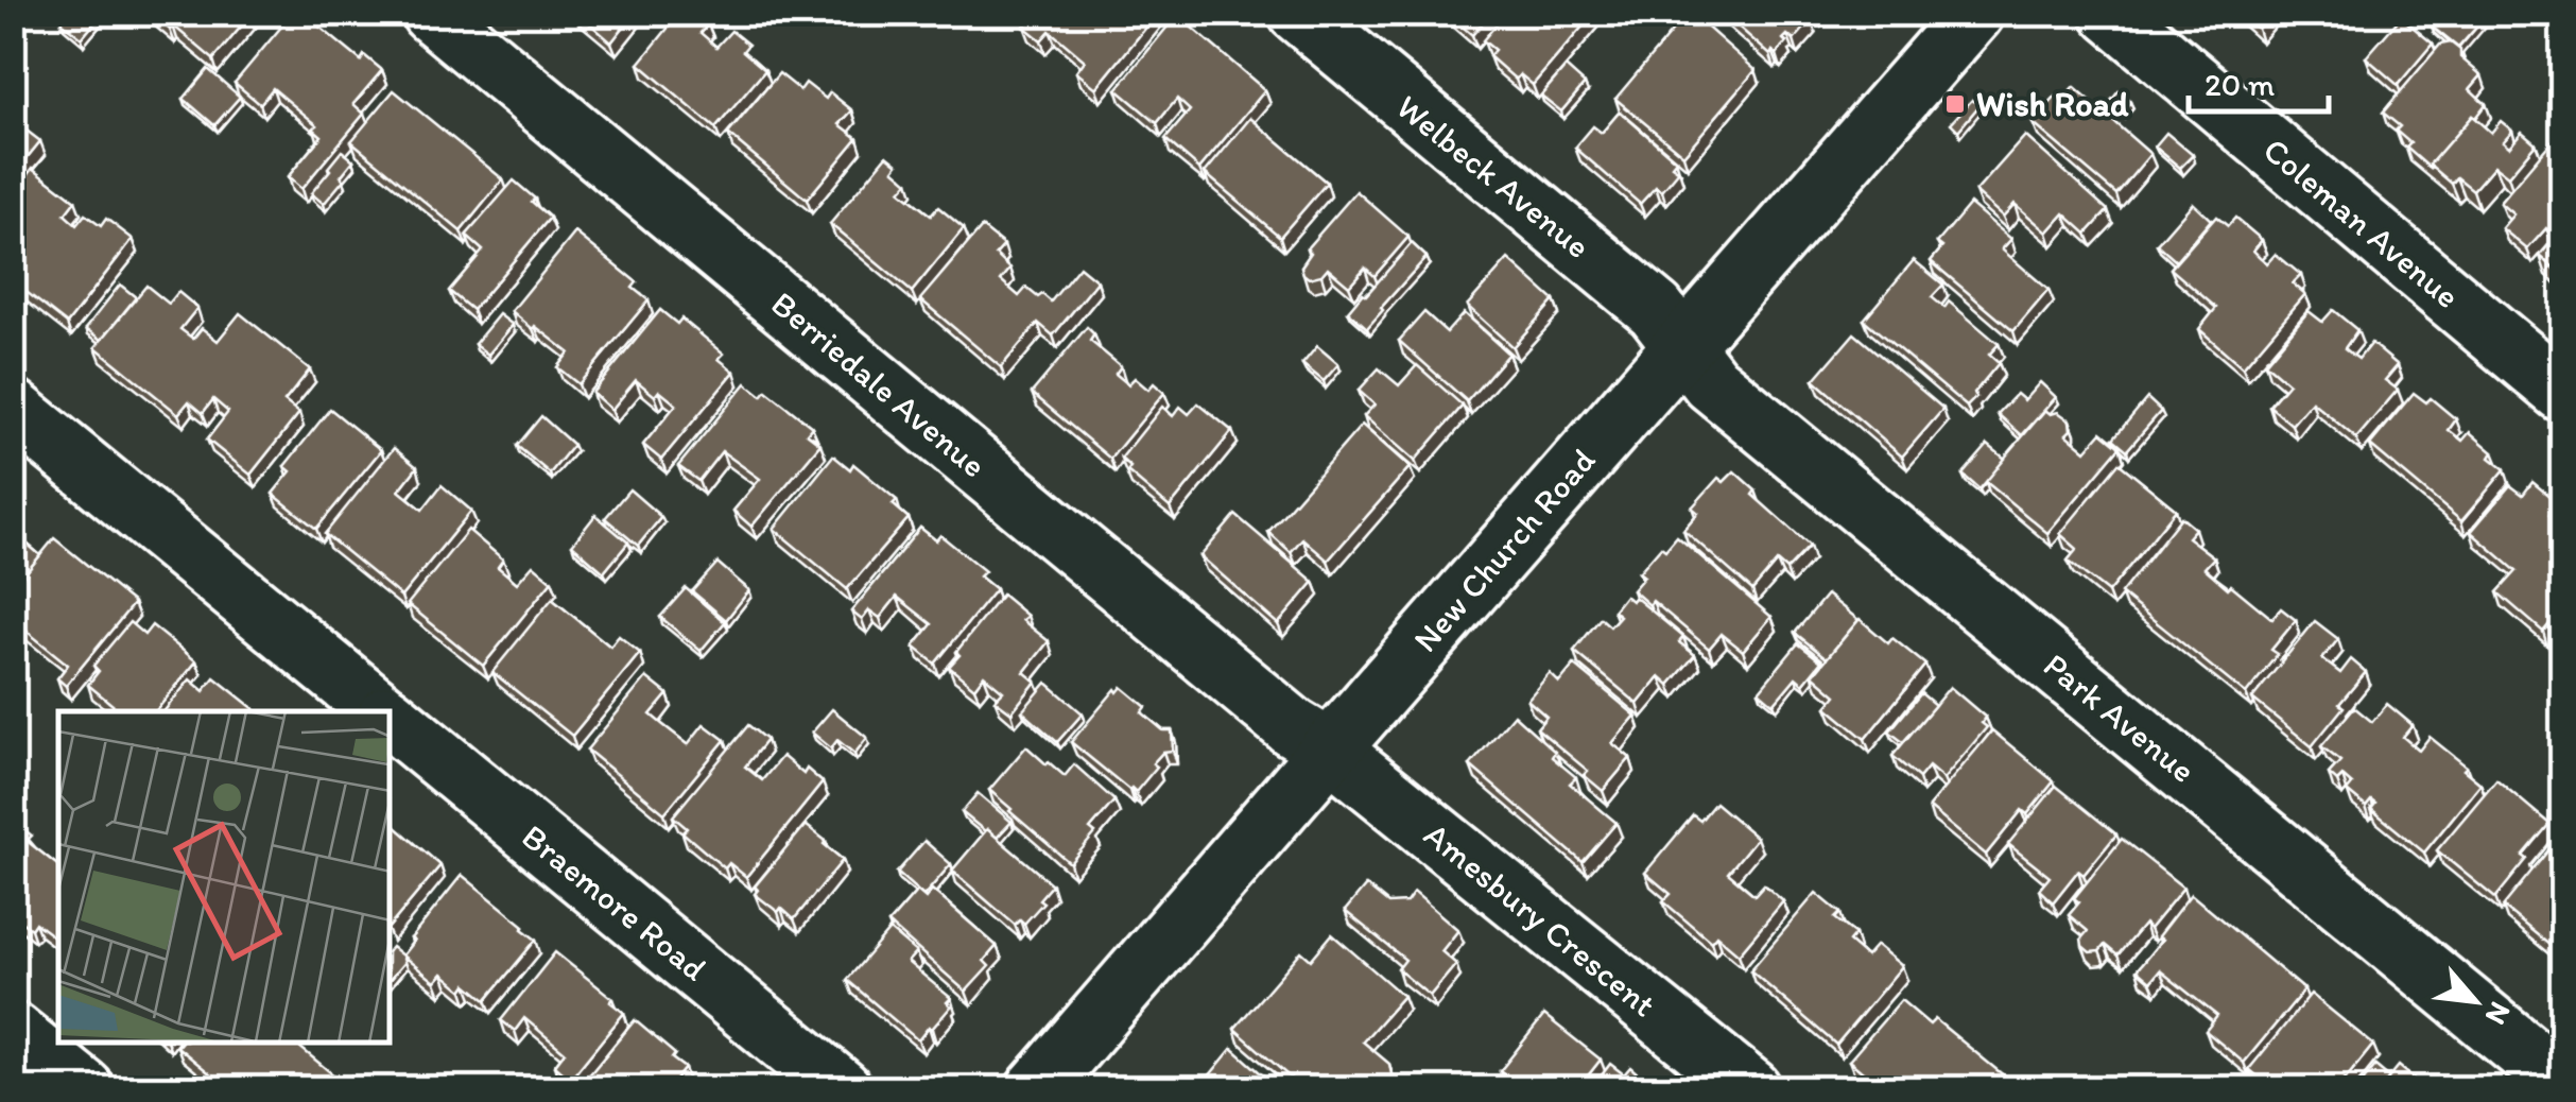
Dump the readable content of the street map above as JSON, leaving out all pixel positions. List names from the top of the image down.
{
  "streets": {
    "street": [
      "Welbeck Avenue",
      "Coleman Avenue",
      "Berriedale Avenue",
      "New Church Road",
      "Park Avenue",
      "Braemore Road",
      "Amesbury Crescent"
    ]
  },
  "crossings": [
    ["Welbeck Avenue", "New Church Road"],
    ["Welbeck Avenue", "Park Avenue"],
    ["Berriedale Avenue", "New Church Road"],
    ["Berriedale Avenue", "Amesbury Crescent"],
    ["New Church Road", "Park Avenue"],
    ["New Church Road", "Amesbury Crescent"]
  ],
  "places": {
    "transit": ["Wish Road"]
  },
  "scale_bar": "20 m",
  "north": "bottom right"
}
